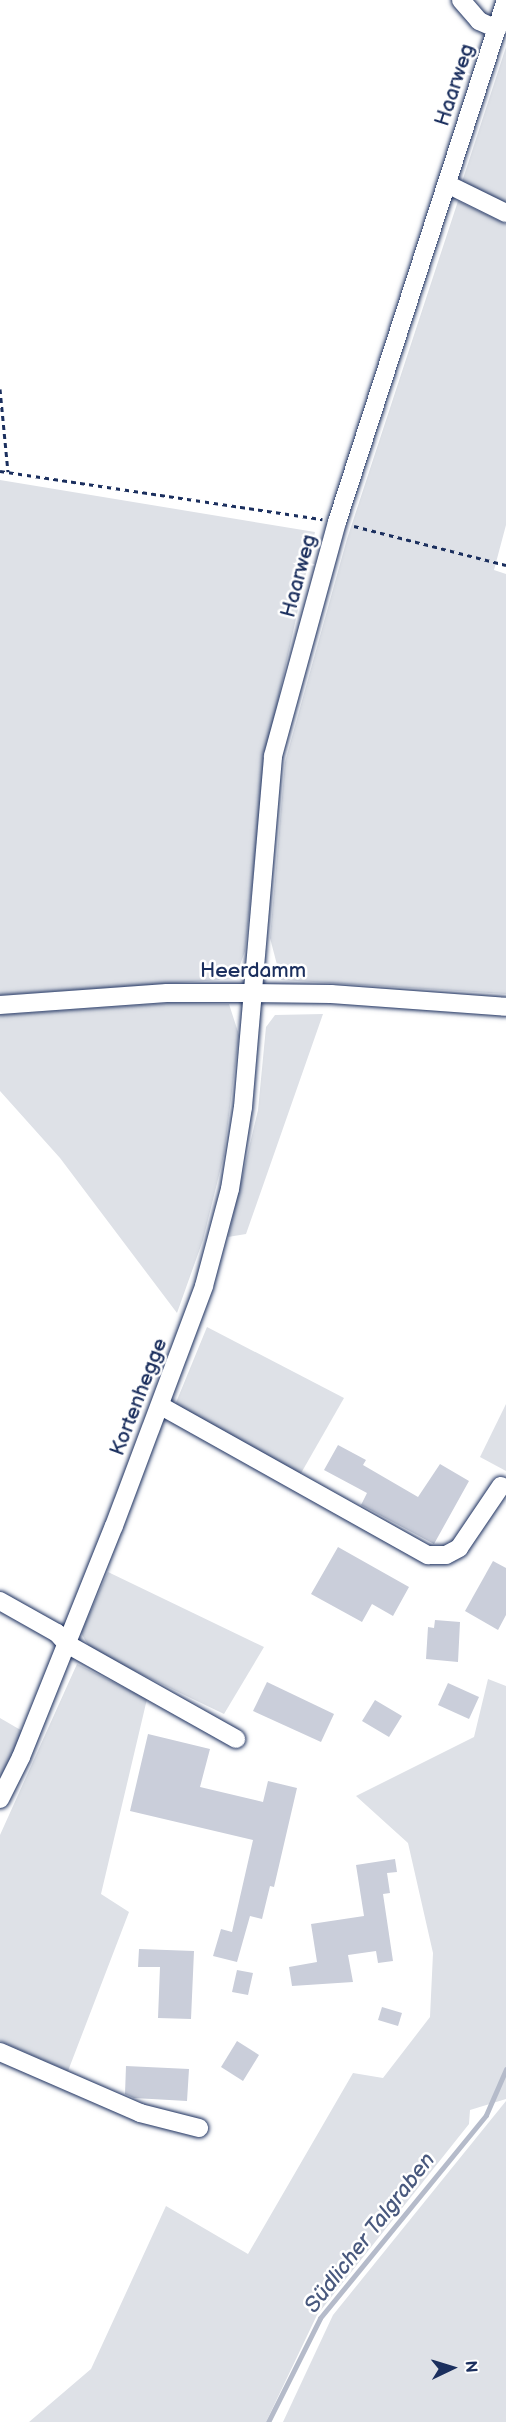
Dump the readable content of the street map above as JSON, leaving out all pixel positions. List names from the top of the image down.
{
  "streets": {
    "street": ["Haarweg", "Heerdamm", "Kortenhegge"]
  },
  "crossings": [
    ["Haarweg", "Heerdamm"],
    ["Haarweg", "Kortenhegge"],
    ["Heerdamm", "Kortenhegge"]
  ],
  "water": ["Südlicher Talgraben"],
  "north": "right"
}
